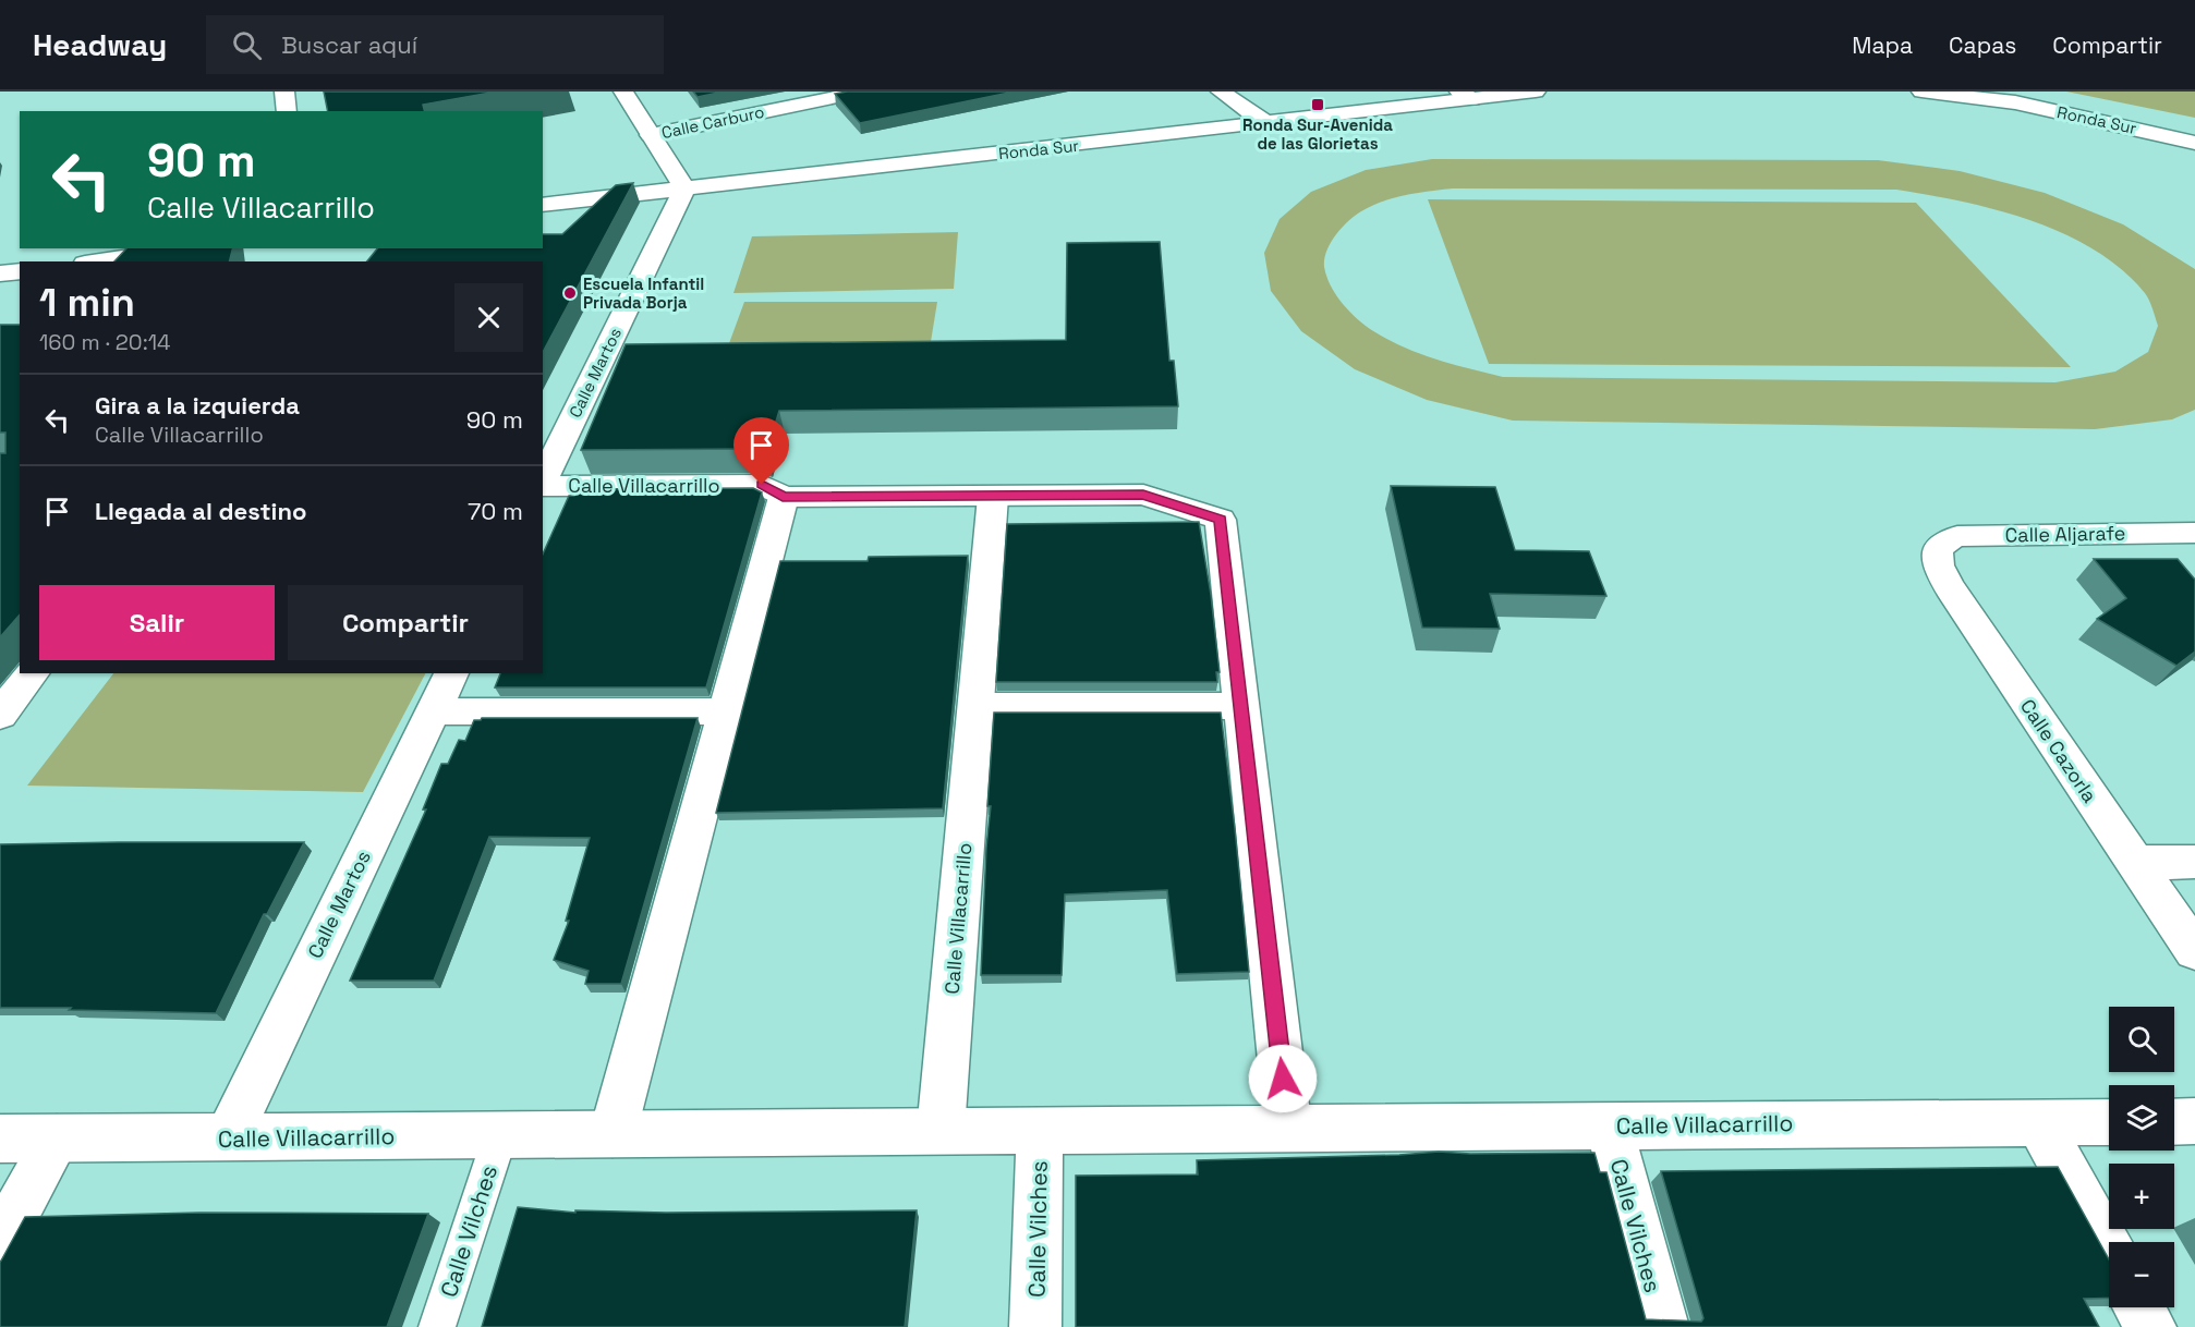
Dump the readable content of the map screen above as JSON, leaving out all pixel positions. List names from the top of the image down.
{
  "streets": {
    "street": [
      "Ronda Sur",
      "Calle Carburo",
      "Calle Martos",
      "Calle Villacarrillo",
      "Calle Aljarafe",
      "Calle Cazorla",
      "Calle Vilches"
    ]
  },
  "crossings": [
    ["Ronda Sur", "Calle Martos"],
    ["Calle Martos", "Calle Villacarrillo"],
    ["Calle Villacarrillo", "Calle Vilches"],
    ["Calle Aljarafe", "Calle Cazorla"]
  ],
  "places": {
    "transit": ["Ronda Sur-Avenida de las Glorietas"],
    "other": ["Escuela Infantil Privada Borja"]
  },
  "page": {
    "header": "Headway",
    "search": "Buscar aquí",
    "nav": ["Mapa", "Capas", "Compartir"],
    "turn": ["90 m", "Calle Villacarrillo"],
    "heading": ["1 min", "160 m · 20:14"],
    "list": [
      {
        "name": "Gira a la izquierda",
        "note": "Calle Villacarrillo",
        "value": "90 m"
      },
      {
        "name": "Llegada al destino",
        "value": "70 m"
      }
    ],
    "buttons": ["Salir", "Compartir"],
    "map_buttons": ["+", "−"]
  }
}
